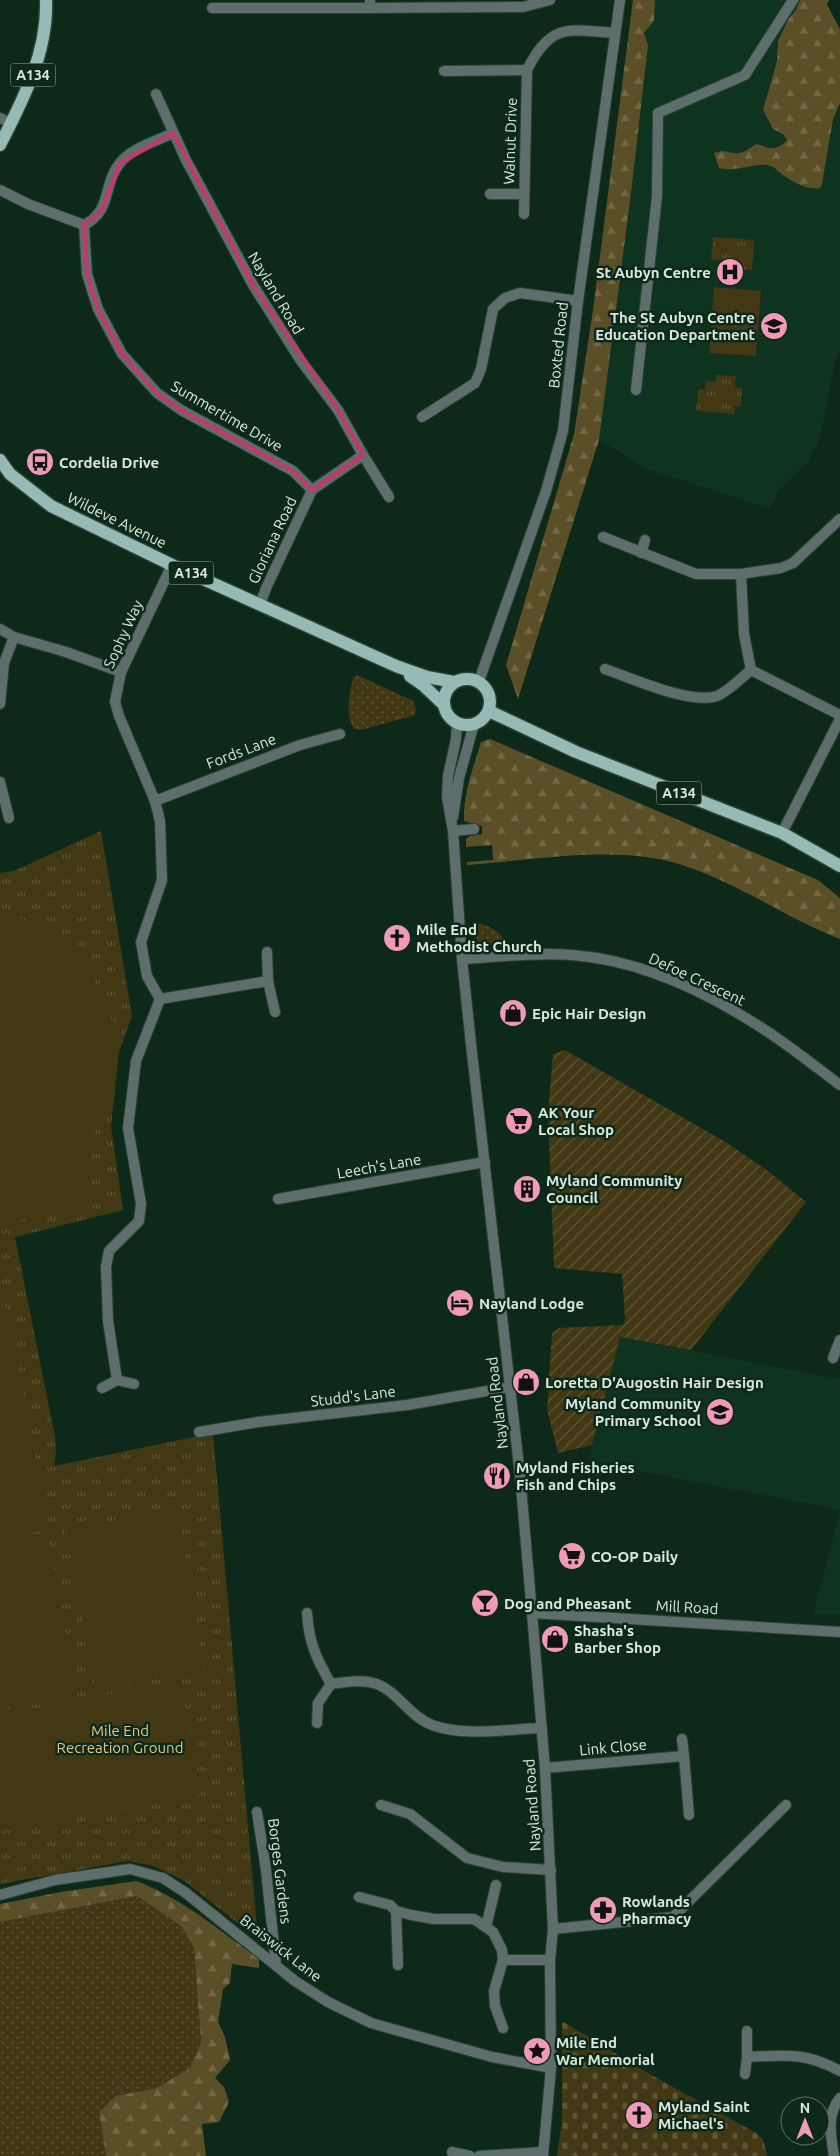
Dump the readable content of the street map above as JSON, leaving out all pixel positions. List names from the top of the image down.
{
  "streets": {
    "main road": ["A134", "Wildeve Avenue"],
    "street": [
      "Walnut Drive",
      "Nayland Road",
      "Boxted Road",
      "Summertime Drive",
      "Gloriana Road",
      "Sophy Way",
      "Fords Lane",
      "Defoe Crescent",
      "Leech's Lane",
      "Studd's Lane",
      "Mill Road",
      "Link Close",
      "Borges Gardens",
      "Braiswick Lane"
    ]
  },
  "crossings": [
    ["A134", "Nayland Road"],
    ["A134", "Boxted Road"],
    ["A134", "Wildeve Avenue"],
    ["Walnut Drive", "Boxted Road"],
    ["Nayland Road", "Boxted Road"],
    ["Nayland Road", "Wildeve Avenue"],
    ["Nayland Road", "Gloriana Road"],
    ["Nayland Road", "Defoe Crescent"],
    ["Nayland Road", "Leech's Lane"],
    ["Nayland Road", "Studd's Lane"],
    ["Nayland Road", "Mill Road"],
    ["Nayland Road", "Link Close"],
    ["Nayland Road", "Braiswick Lane"],
    ["Boxted Road", "Wildeve Avenue"],
    ["Summertime Drive", "Gloriana Road"],
    ["Wildeve Avenue", "Gloriana Road"],
    ["Wildeve Avenue", "Sophy Way"],
    ["Sophy Way", "Fords Lane"],
    ["Borges Gardens", "Braiswick Lane"]
  ],
  "parks": ["Mile End Recreation Ground"],
  "places": {
    "hospital": ["St Aubyn Centre"],
    "school or university": ["The St Aubyn Centre Education Department", "Myland Community Primary School"],
    "bus stop": ["Cordelia Drive"],
    "church": ["Mile End Methodist Church", "Myland Saint Michael's"],
    "shop": ["Epic Hair Design", "Loretta D'Augostin Hair Design", "Shasha's Barber Shop"],
    "supermarket": ["AK Your Local Shop", "CO-OP Daily"],
    "building": ["Myland Community Council"],
    "hotel": ["Nayland Lodge"],
    "restaurant": ["Myland Fisheries Fish and Chips"],
    "bar": ["Dog and Pheasant"],
    "pharmacy": ["Rowlands Pharmacy"],
    "place": ["Mile End War Memorial"]
  },
  "north": "top"
}
